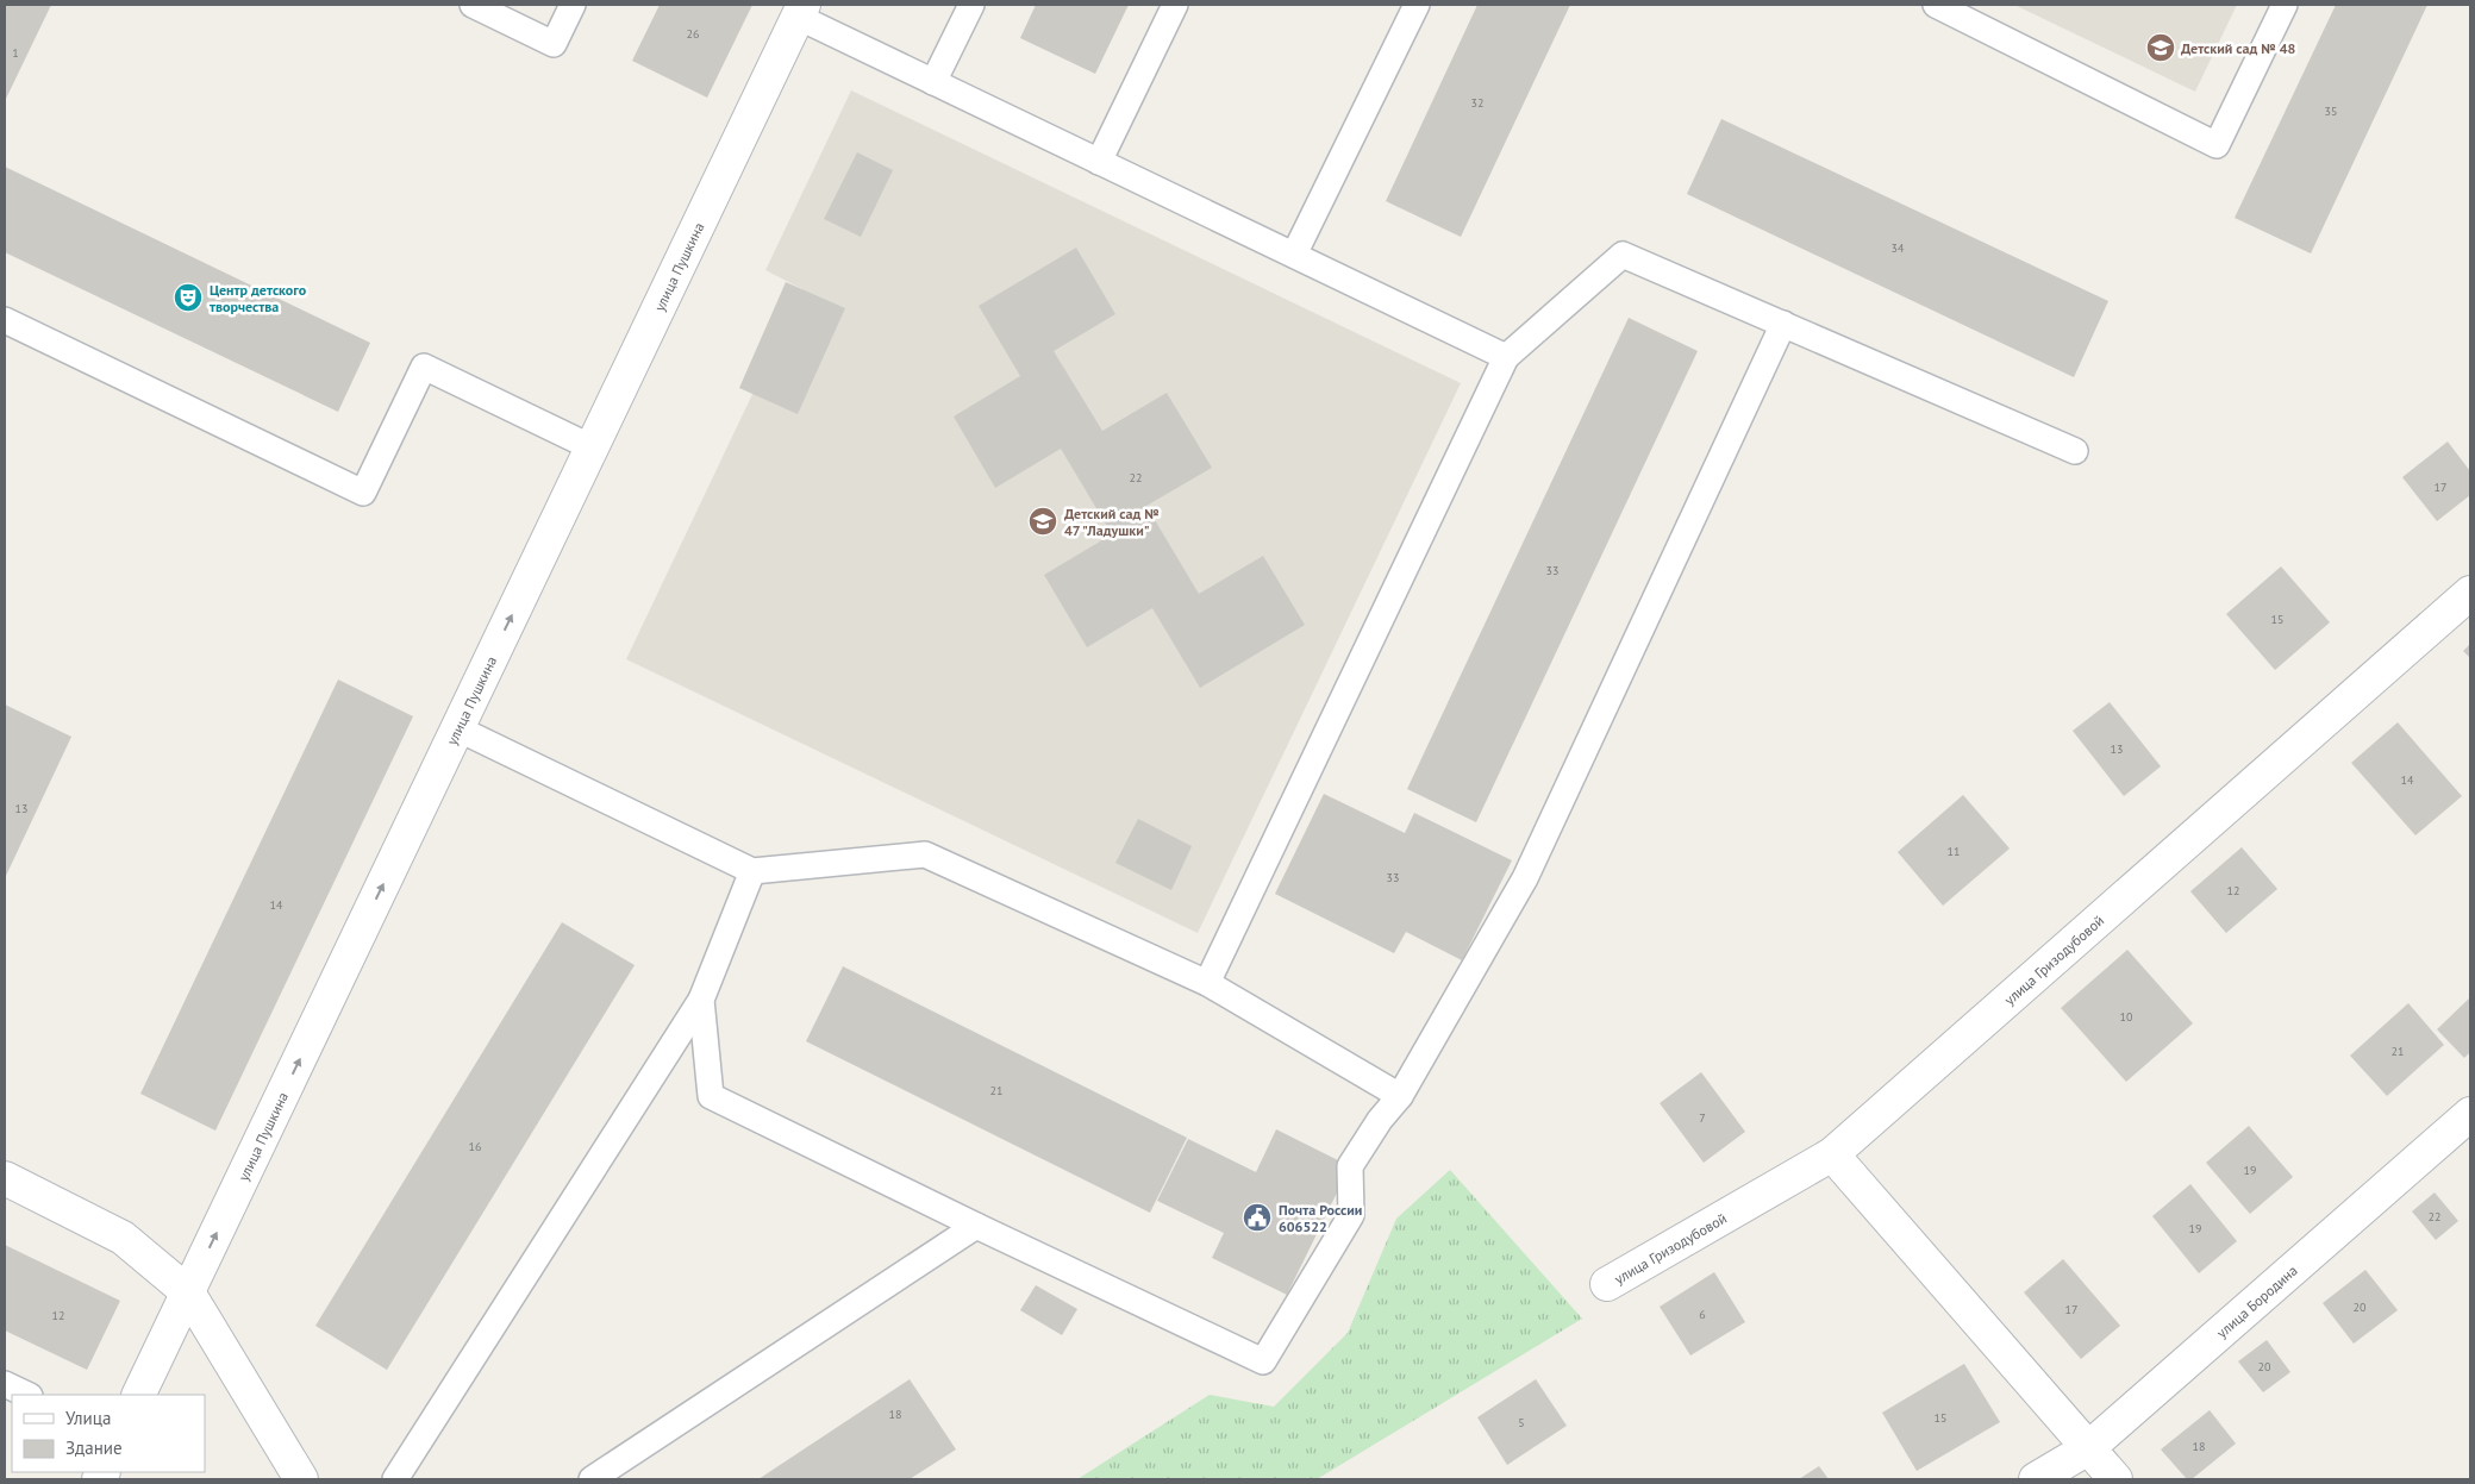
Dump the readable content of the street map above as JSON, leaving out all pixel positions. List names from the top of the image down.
{
  "streets": {
    "street": ["улица Пушкина", "улица Гризодубовой", "улица Бородина"]
  },
  "one_way": ["улица Пушкина"],
  "places": {
    "school or university": ["Детский сад № 48", "Детский сад № 47 \"Ладушки\""],
    "theatre": ["Центр детского творчества"],
    "public building": ["Почта России 606522"]
  },
  "house_numbers": [
    "26",
    "1",
    "32",
    "35",
    "34",
    "22",
    "17",
    "33",
    "15",
    "13",
    "14",
    "13",
    "11",
    "33",
    "12",
    "14",
    "10",
    "21",
    "21",
    "7",
    "16",
    "19",
    "22",
    "19",
    "20",
    "17",
    "6",
    "12",
    "20",
    "18",
    "15",
    "5",
    "18"
  ],
  "legend": ["Улица", "Здание"]
}
